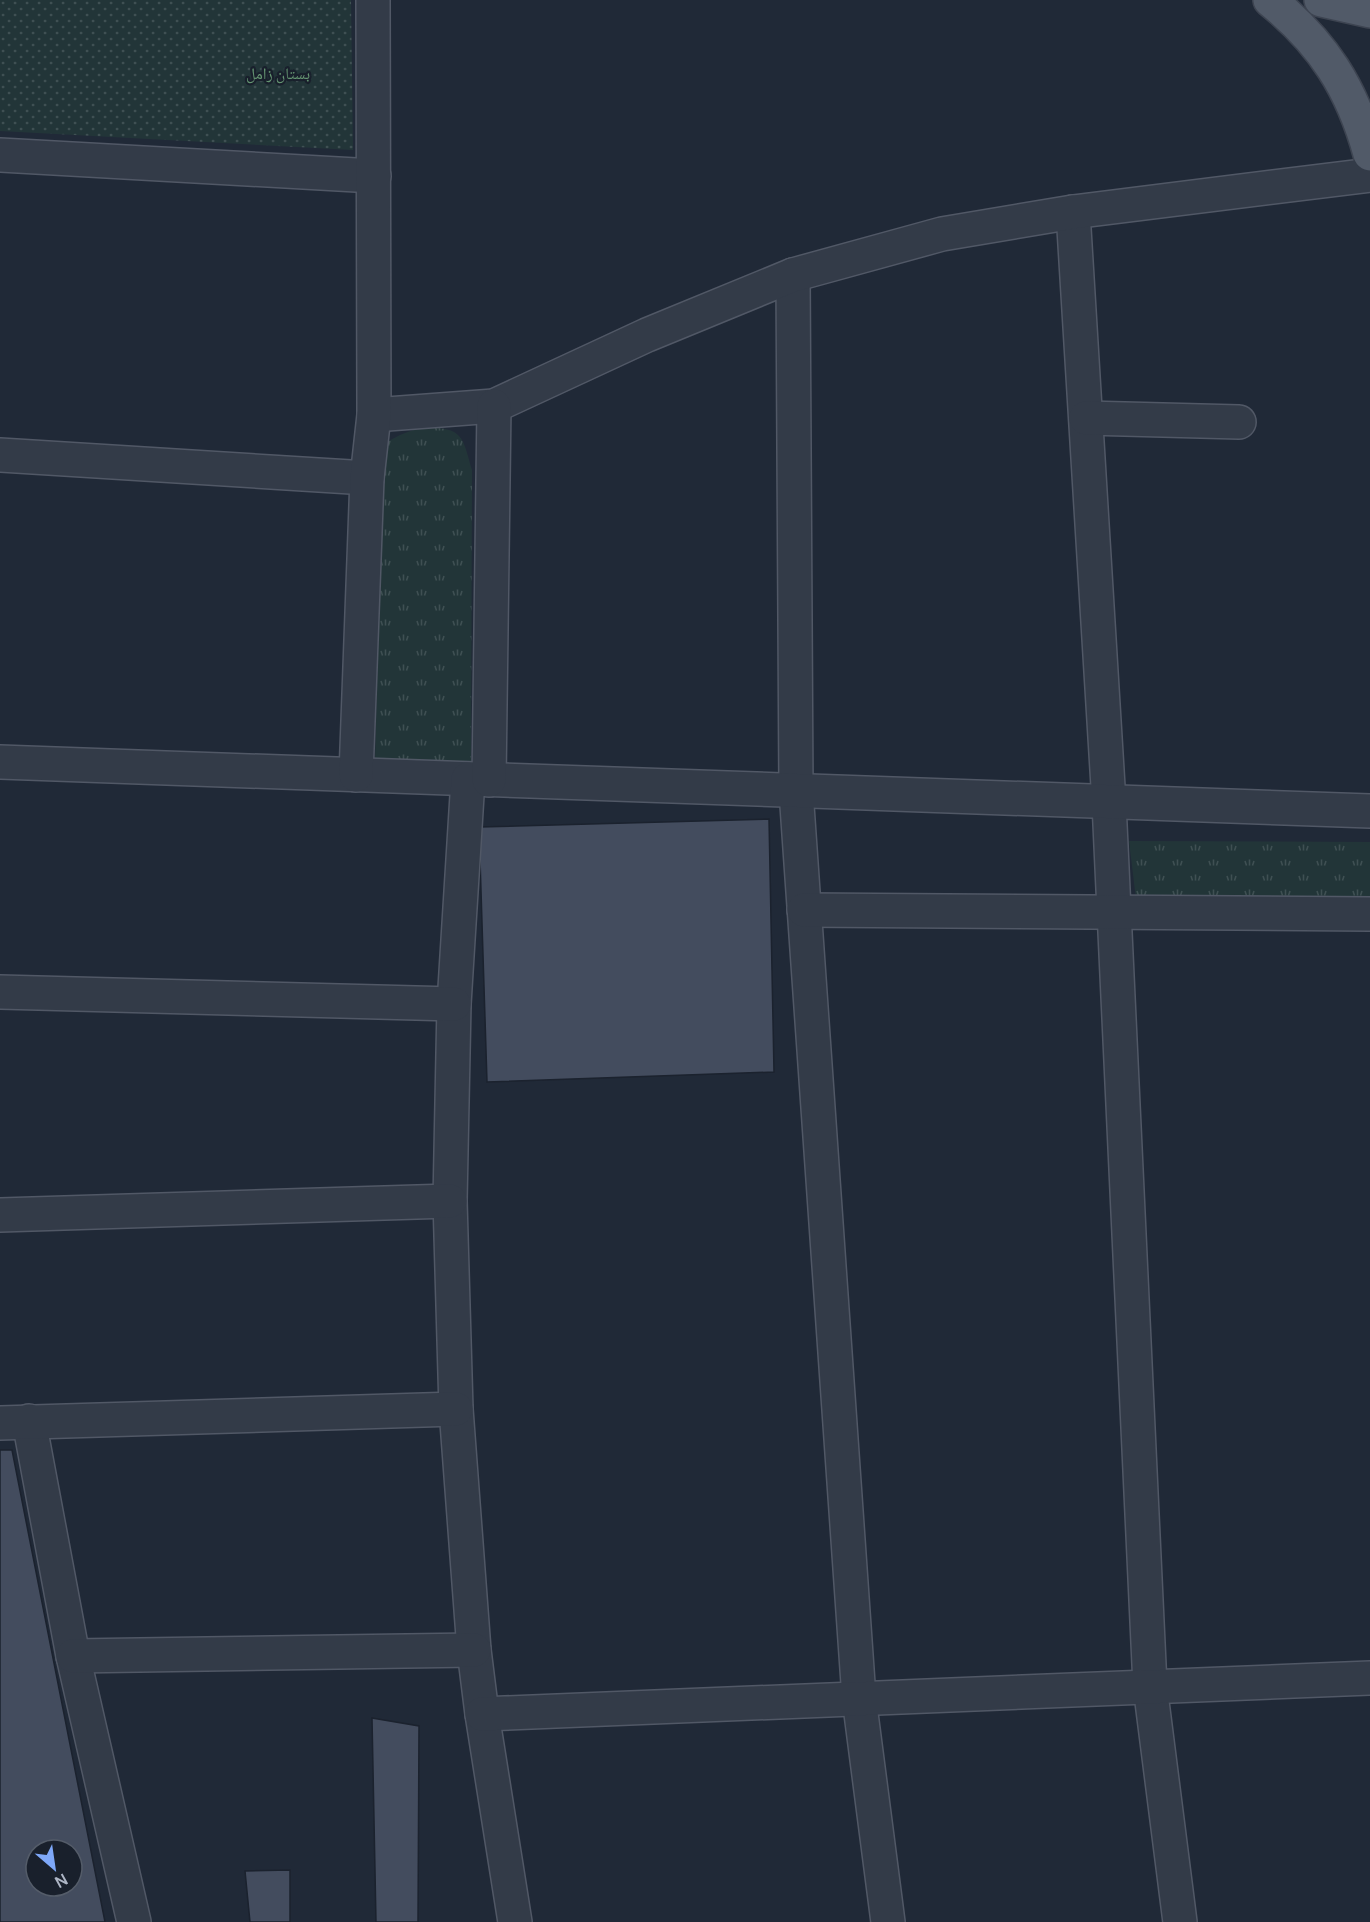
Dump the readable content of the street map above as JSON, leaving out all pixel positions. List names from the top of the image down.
{
  "parks": ["بستان زامل"],
  "north": "bottom right"
}
